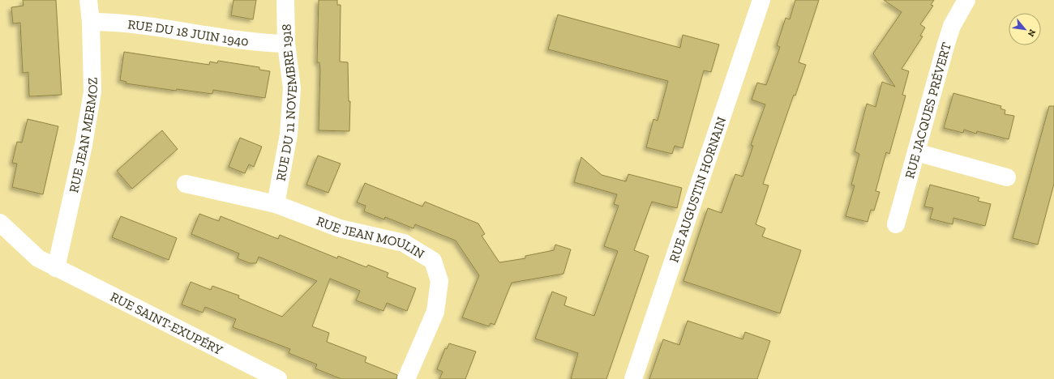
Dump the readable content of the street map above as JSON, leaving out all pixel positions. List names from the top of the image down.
{
  "streets": {
    "street": [
      "RUE DU 18 JUIN 1940",
      "RUE DU 11 NOVEMBRE 1918",
      "RUE JACQUES PRÉVERT",
      "RUE JEAN MERMOZ",
      "RUE AUGUSTIN HORNAIN",
      "RUE JEAN MOULIN",
      "RUE SAINT-EXUPÉRY"
    ]
  },
  "crossings": [
    ["RUE DU 18 JUIN 1940", "RUE DU 11 NOVEMBRE 1918"],
    ["RUE DU 18 JUIN 1940", "RUE JEAN MERMOZ"],
    ["RUE DU 11 NOVEMBRE 1918", "RUE JEAN MOULIN"],
    ["RUE JEAN MERMOZ", "RUE SAINT-EXUPÉRY"]
  ],
  "north": "bottom right"
}
